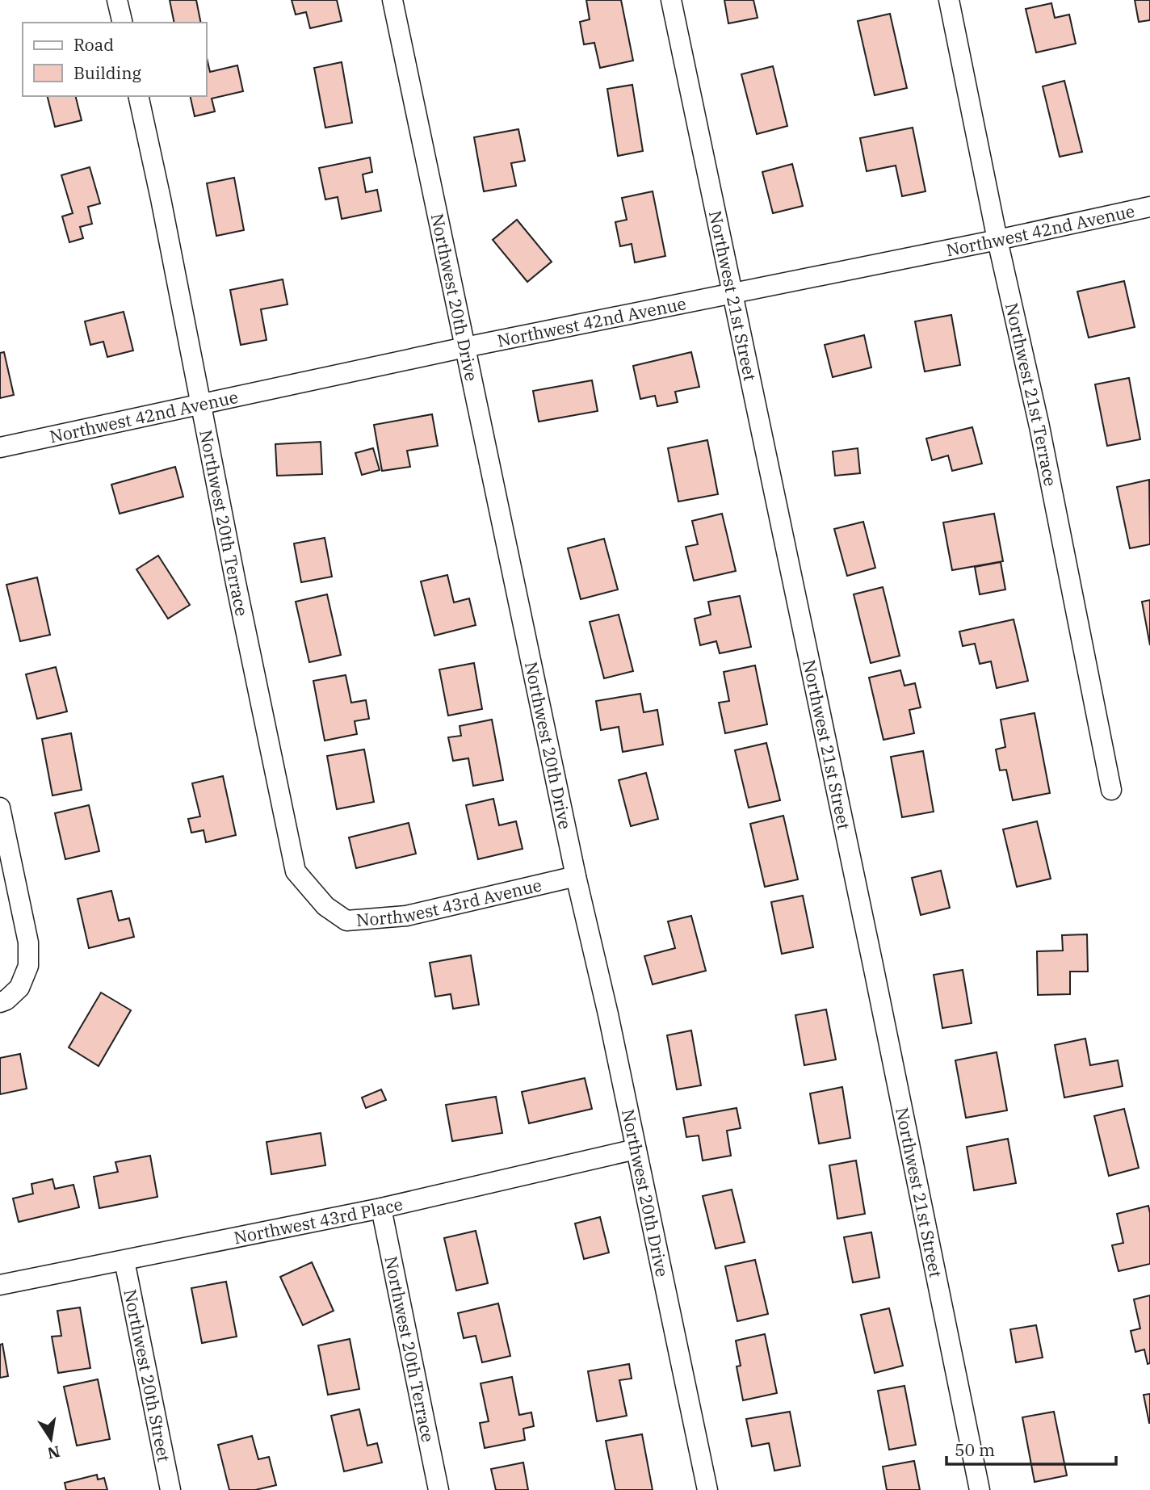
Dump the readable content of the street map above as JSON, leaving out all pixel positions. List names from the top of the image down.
{
  "streets": {
    "street": [
      "Northwest 42nd Avenue",
      "Northwest 21st Street",
      "Northwest 20th Drive",
      "Northwest 21st Terrace",
      "Northwest 20th Terrace",
      "Northwest 43rd Avenue",
      "Northwest 43rd Place",
      "Northwest 20th Street"
    ]
  },
  "crossings": [
    ["Northwest 42nd Avenue", "Northwest 21st Street"],
    ["Northwest 42nd Avenue", "Northwest 20th Drive"],
    ["Northwest 42nd Avenue", "Northwest 21st Terrace"],
    ["Northwest 42nd Avenue", "Northwest 20th Terrace"],
    ["Northwest 20th Drive", "Northwest 43rd Avenue"],
    ["Northwest 20th Drive", "Northwest 43rd Place"],
    ["Northwest 20th Terrace", "Northwest 43rd Avenue"],
    ["Northwest 20th Terrace", "Northwest 43rd Place"],
    ["Northwest 43rd Place", "Northwest 20th Street"]
  ],
  "legend": ["Road", "Building"],
  "scale_bar": "50 m",
  "north": "bottom"
}
